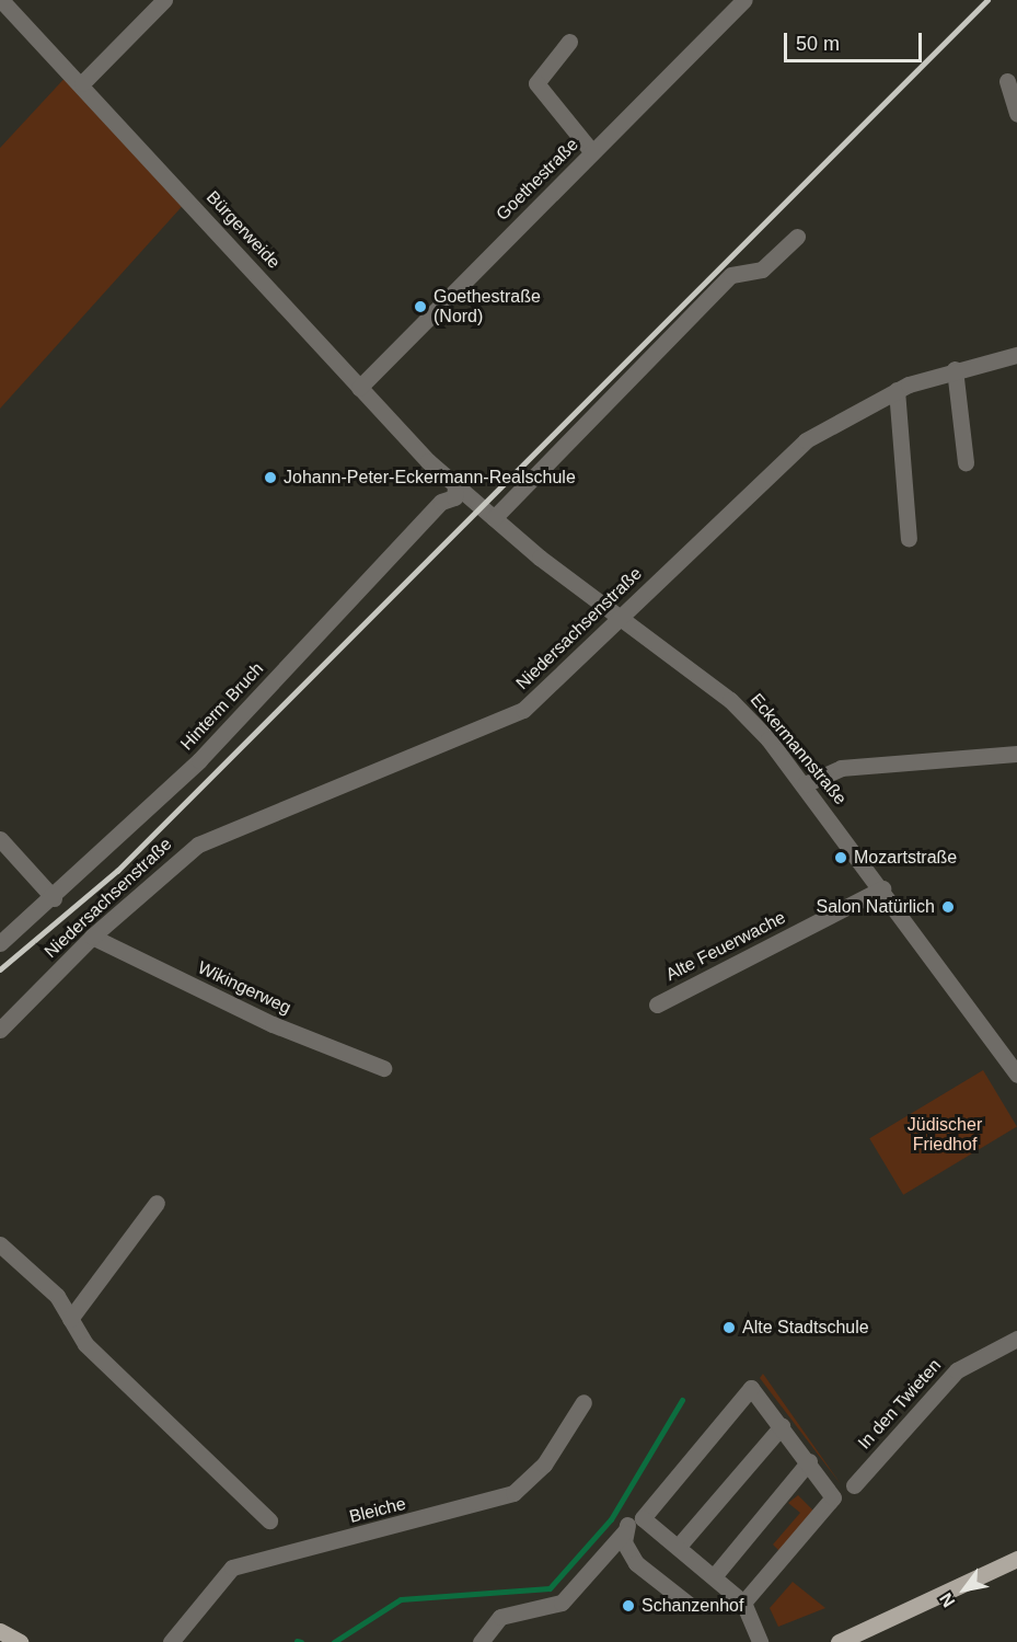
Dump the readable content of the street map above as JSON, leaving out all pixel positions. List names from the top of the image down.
{
  "streets": {
    "street": [
      "Goethestraße",
      "Bürgerweide",
      "Niedersachsenstraße",
      "Hinterm Bruch",
      "Eckermannstraße",
      "Alte Feuerwache",
      "Wikingerweg",
      "In den Twieten",
      "Bleiche"
    ]
  },
  "crossings": [
    ["Goethestraße", "Bürgerweide"],
    ["Bürgerweide", "Hinterm Bruch"],
    ["Bürgerweide", "Eckermannstraße"],
    ["Niedersachsenstraße", "Eckermannstraße"],
    ["Niedersachsenstraße", "Wikingerweg"],
    ["Hinterm Bruch", "Eckermannstraße"],
    ["Eckermannstraße", "Alte Feuerwache"]
  ],
  "parks": ["Jüdischer Friedhof"],
  "places": [
    "Goethestraße (Nord)",
    "Johann-Peter-Eckermann-Realschule",
    "Mozartstraße",
    "Salon Natürlich",
    "Alte Stadtschule",
    "Schanzenhof"
  ],
  "scale_bar": "50 m",
  "north": "bottom left"
}
